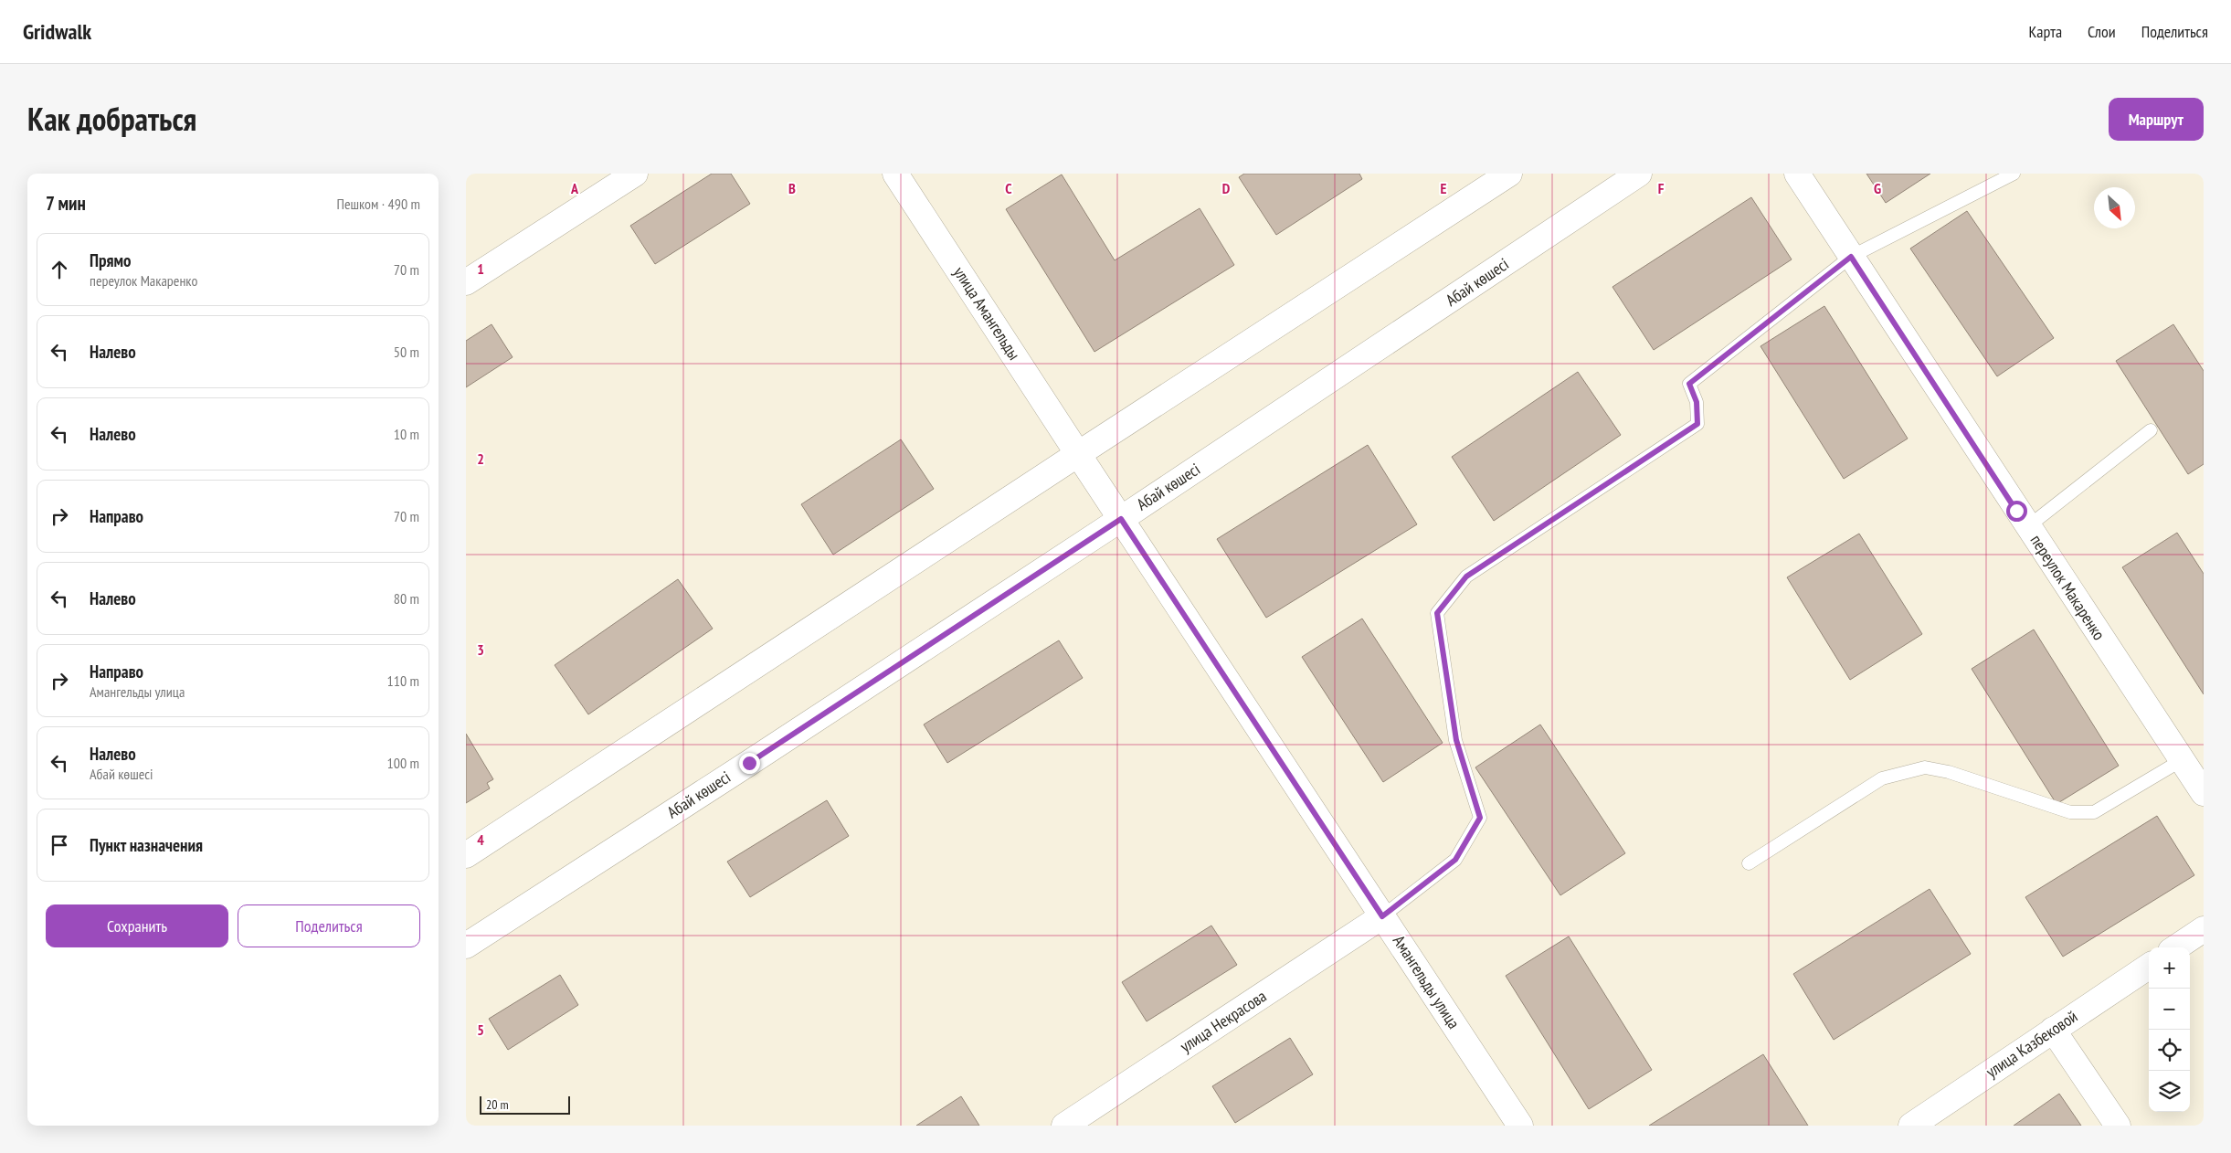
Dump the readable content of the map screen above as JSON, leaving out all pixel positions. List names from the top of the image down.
{
  "streets": {
    "street": [
      "Абай көшесі",
      "улица Амангельды",
      "переулок Макаренко",
      "Амангельды улица",
      "улица Некрасова",
      "улица Казбековой"
    ]
  },
  "crossings": [
    ["Абай көшесі", "улица Амангельды"],
    ["Абай көшесі", "Амангельды улица"],
    ["улица Амангельды", "Амангельды улица"],
    ["Амангельды улица", "улица Некрасова"]
  ],
  "scale_bar": "20 m",
  "north": "bottom right",
  "page": {
    "header": "Gridwalk",
    "nav": ["Карта", "Слои", "Поделиться"],
    "title": "Как добраться",
    "buttons": [
      "Маршрут",
      ["Сохранить", "Поделиться"]
    ],
    "heading": ["7 мин", "Пешком · 490 m"],
    "list": [
      ["Прямо", "переулок Макаренко", "70 m"],
      ["Налево", "50 m"],
      ["Налево", "10 m"],
      ["Направо", "70 m"],
      ["Налево", "80 m"],
      ["Направо", "Амангельды улица", "110 m"],
      ["Налево", "Абай көшесі", "100 m"],
      "Пункт назначения"
    ],
    "map_buttons": ["+", "−"],
    "scale": "20 m"
  },
  "grid": {
    "columns": [
      "A",
      "B",
      "C",
      "D",
      "E",
      "F",
      "G"
    ],
    "rows": [
      "1",
      "2",
      "3",
      "4",
      "5"
    ]
  }
}
